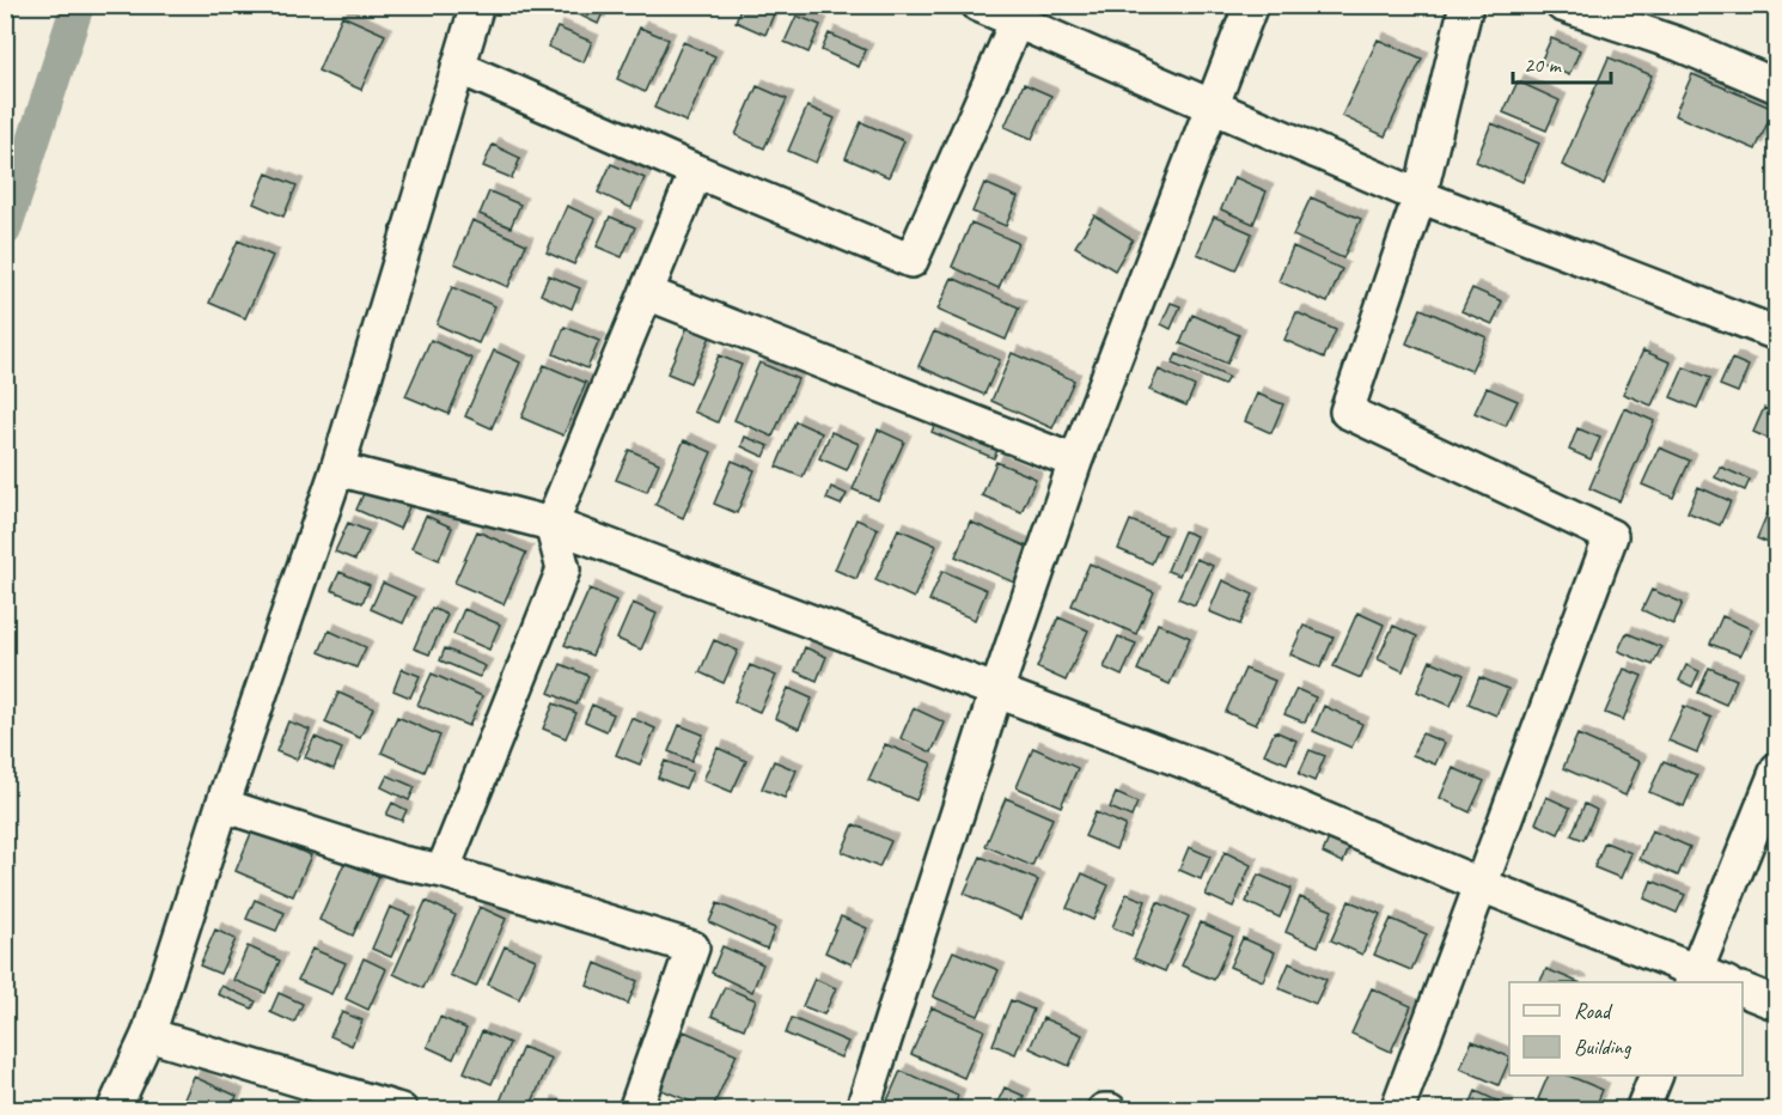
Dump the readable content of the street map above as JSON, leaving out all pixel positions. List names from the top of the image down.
{
  "legend": ["Road", "Building"],
  "scale_bar": "20 m"
}
